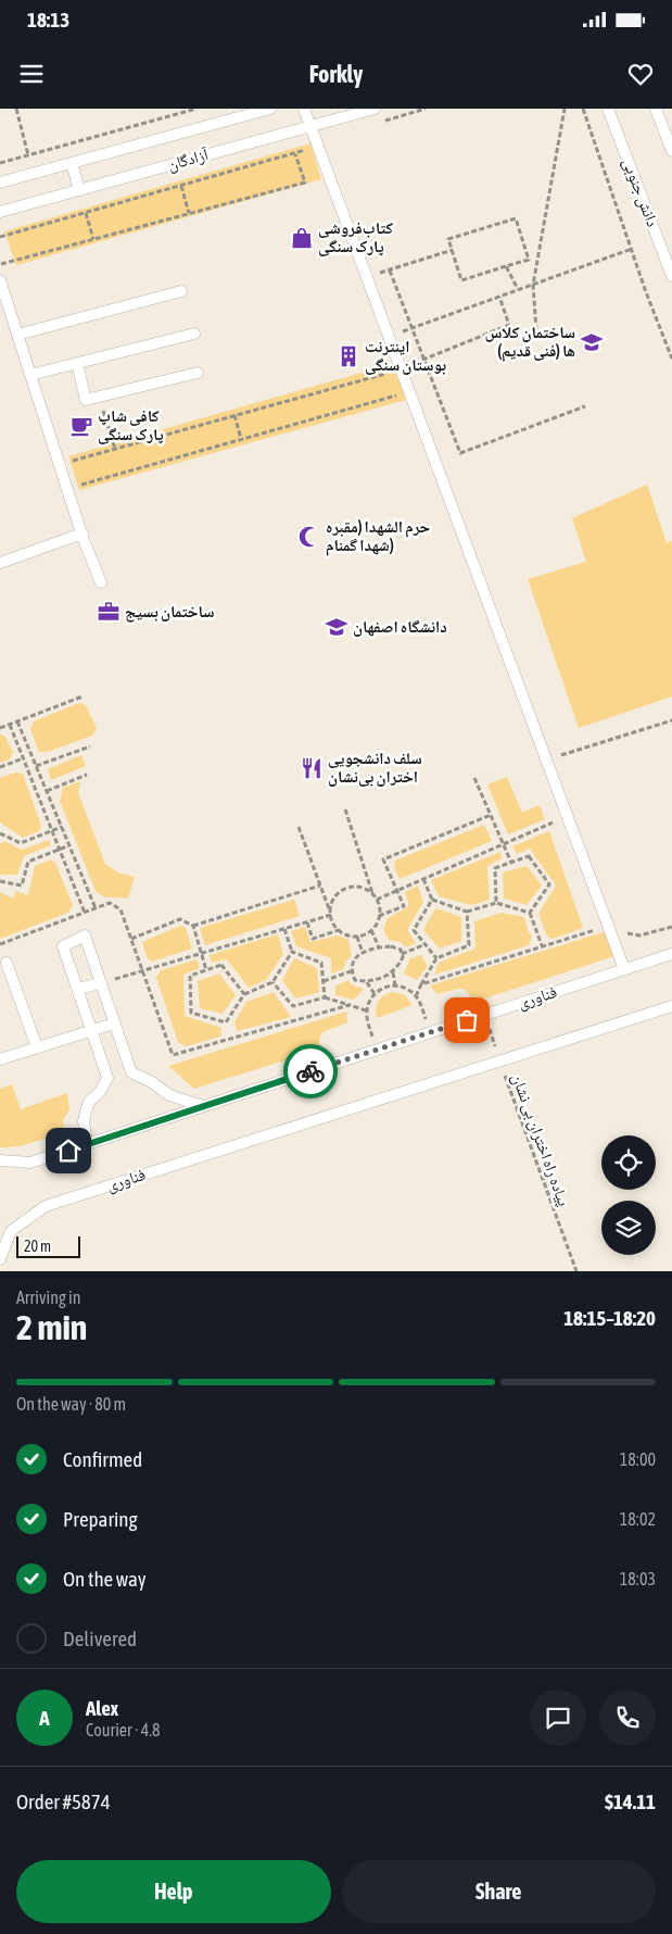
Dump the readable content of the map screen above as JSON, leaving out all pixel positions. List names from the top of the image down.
{
  "streets": {
    "lane": ["آزادگان", "دانش جنوبی", "فناوری"],
    "path": ["پیاده راه اختران بی نشان"]
  },
  "crossings": [
    ["فناوری", "پیاده راه اختران بی نشان"]
  ],
  "places": {
    "shop": ["کتاب‌فروشی پارک سنگی"],
    "school or university": ["ساختمان کلاس ها (فنی قدیم)", "دانشگاه اصفهان"],
    "building": ["اینترنت بوستان سنگی"],
    "cafe": ["کافی شاپ پارک سنگی"],
    "mosque": ["حرم الشهدا (مقبره شهدا گمنام)"],
    "office": ["ساختمان بسیج"],
    "restaurant": ["سلف دانشجویی اختران بی‌نشان"]
  },
  "scale_bar": "20 m",
  "page": {
    "status": "18:13",
    "header": "Forkly",
    "scale": "20 m",
    "heading": ["2 min", "Arriving in", "18:15–18:20"],
    "panel": [
      "Alex",
      "Courier · 4.8",
      "Order #5874",
      "$14.11"
    ],
    "bar": "On the way · 80 m",
    "list": [
      ["Confirmed", "18:00"],
      ["Preparing", "18:02"],
      ["On the way", "18:03"],
      "Delivered"
    ],
    "round": "A",
    "buttons": ["Help", "Share"]
  }
}
